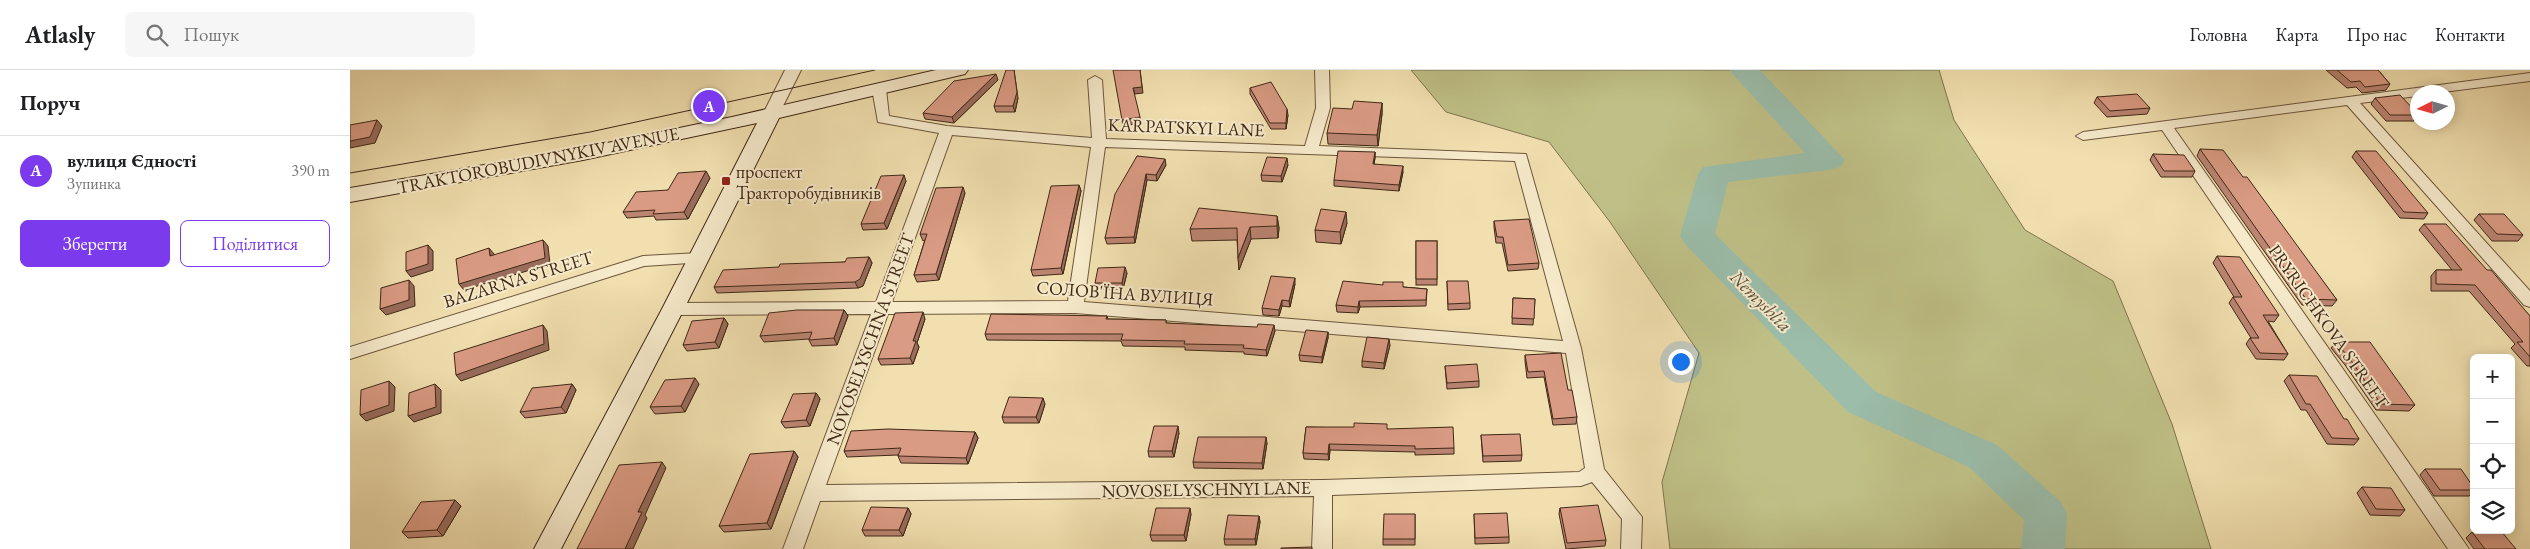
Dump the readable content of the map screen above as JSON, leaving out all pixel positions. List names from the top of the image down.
{
  "streets": {
    "main road": ["TRAKTOROBUDIVNYKIV AVENUE"],
    "street": [
      "KARPATSKYI LANE",
      "BAZARNA STREET",
      "СОЛОВ'ЇНА ВУЛИЦЯ",
      "PRYRICHKOVA STREET",
      "NOVOSELYSCHNA STREET",
      "NOVOSELYSCHNYI LANE"
    ]
  },
  "crossings": [
    ["KARPATSKYI LANE", "TRAKTOROBUDIVNYKIV AVENUE"],
    ["KARPATSKYI LANE", "СОЛОВ'ЇНА ВУЛИЦЯ"],
    ["KARPATSKYI LANE", "NOVOSELYSCHNA STREET"],
    ["СОЛОВ'ЇНА ВУЛИЦЯ", "NOVOSELYSCHNA STREET"],
    ["NOVOSELYSCHNA STREET", "NOVOSELYSCHNYI LANE"]
  ],
  "water": ["Nemyshlia"],
  "places": {
    "transit": ["проспект Тракторобудівників"]
  },
  "north": "left",
  "page": {
    "header": "Atlasly",
    "search": "Пошук",
    "nav": [
      "Головна",
      "Карта",
      "Про нас",
      "Контакти"
    ],
    "heading": "Поруч",
    "pins": "A",
    "list": [
      {
        "mark": "A",
        "name": "вулиця Єдності",
        "note": "Зупинка",
        "value": "390 m"
      }
    ],
    "buttons": ["Зберегти", "Поділитися"],
    "map_buttons": ["+", "−"]
  }
}
